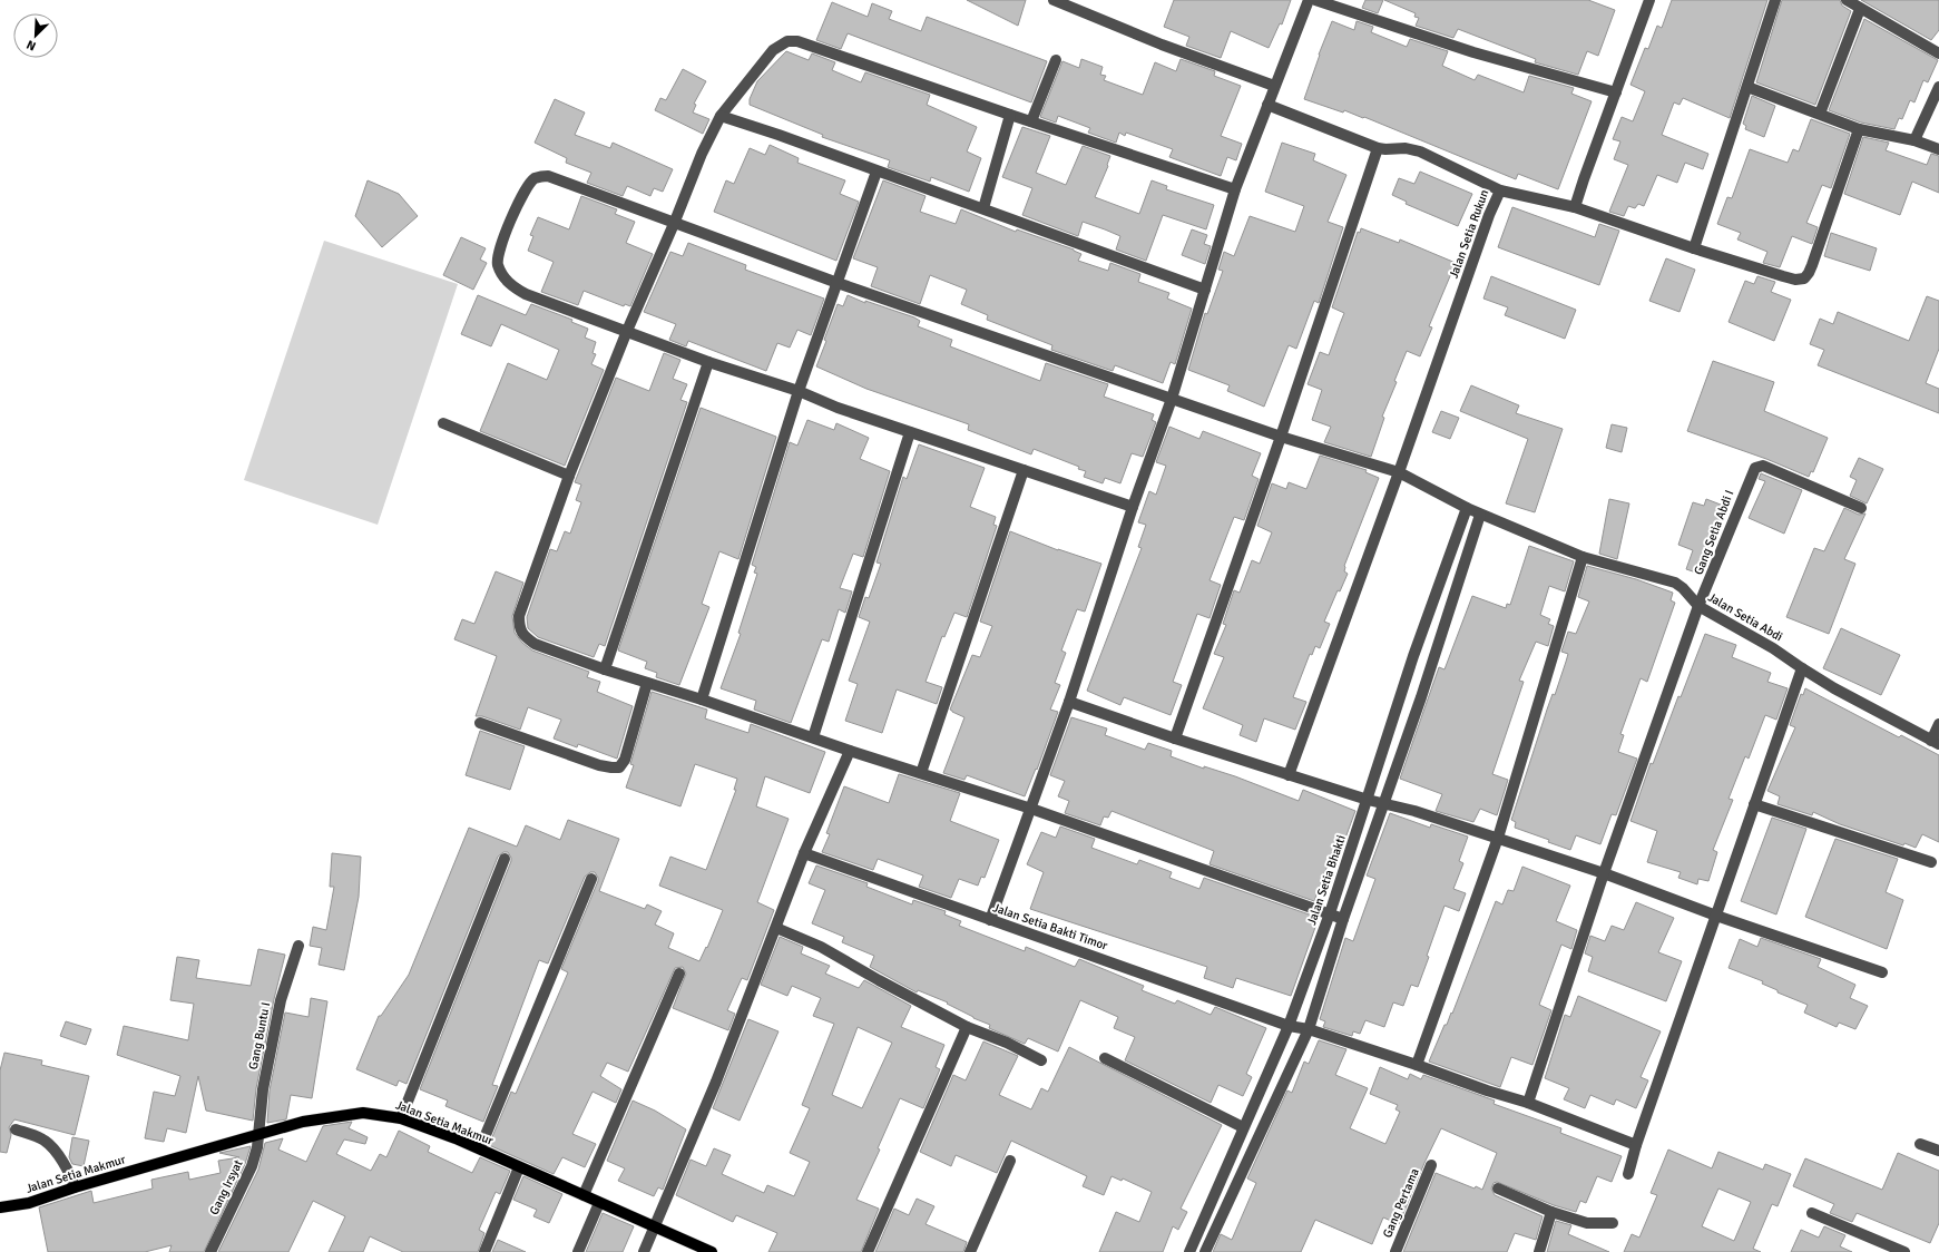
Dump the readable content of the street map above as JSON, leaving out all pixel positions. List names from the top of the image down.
{
  "streets": {
    "main road": ["Jalan Setia Makmur"],
    "street": [
      "Jalan Setia Rukun",
      "Gang Setia Abdi I",
      "Jalan Setia Abdi",
      "Jalan Setia Bhakti",
      "Jalan Setia Bakti Timor",
      "Gang Buntu I",
      "Gang Irsyat",
      "Gang Pertama"
    ]
  },
  "crossings": [
    ["Jalan Setia Rukun", "Jalan Setia Abdi"],
    ["Gang Setia Abdi I", "Jalan Setia Abdi"],
    ["Gang Setia Abdi I", "Jalan Setia Bakti Timor"],
    ["Jalan Setia Abdi", "Jalan Setia Bhakti"],
    ["Jalan Setia Bhakti", "Jalan Setia Bakti Timor"],
    ["Gang Buntu I", "Jalan Setia Makmur"],
    ["Gang Buntu I", "Gang Irsyat"],
    ["Jalan Setia Makmur", "Gang Irsyat"]
  ],
  "north": "bottom left"
}
